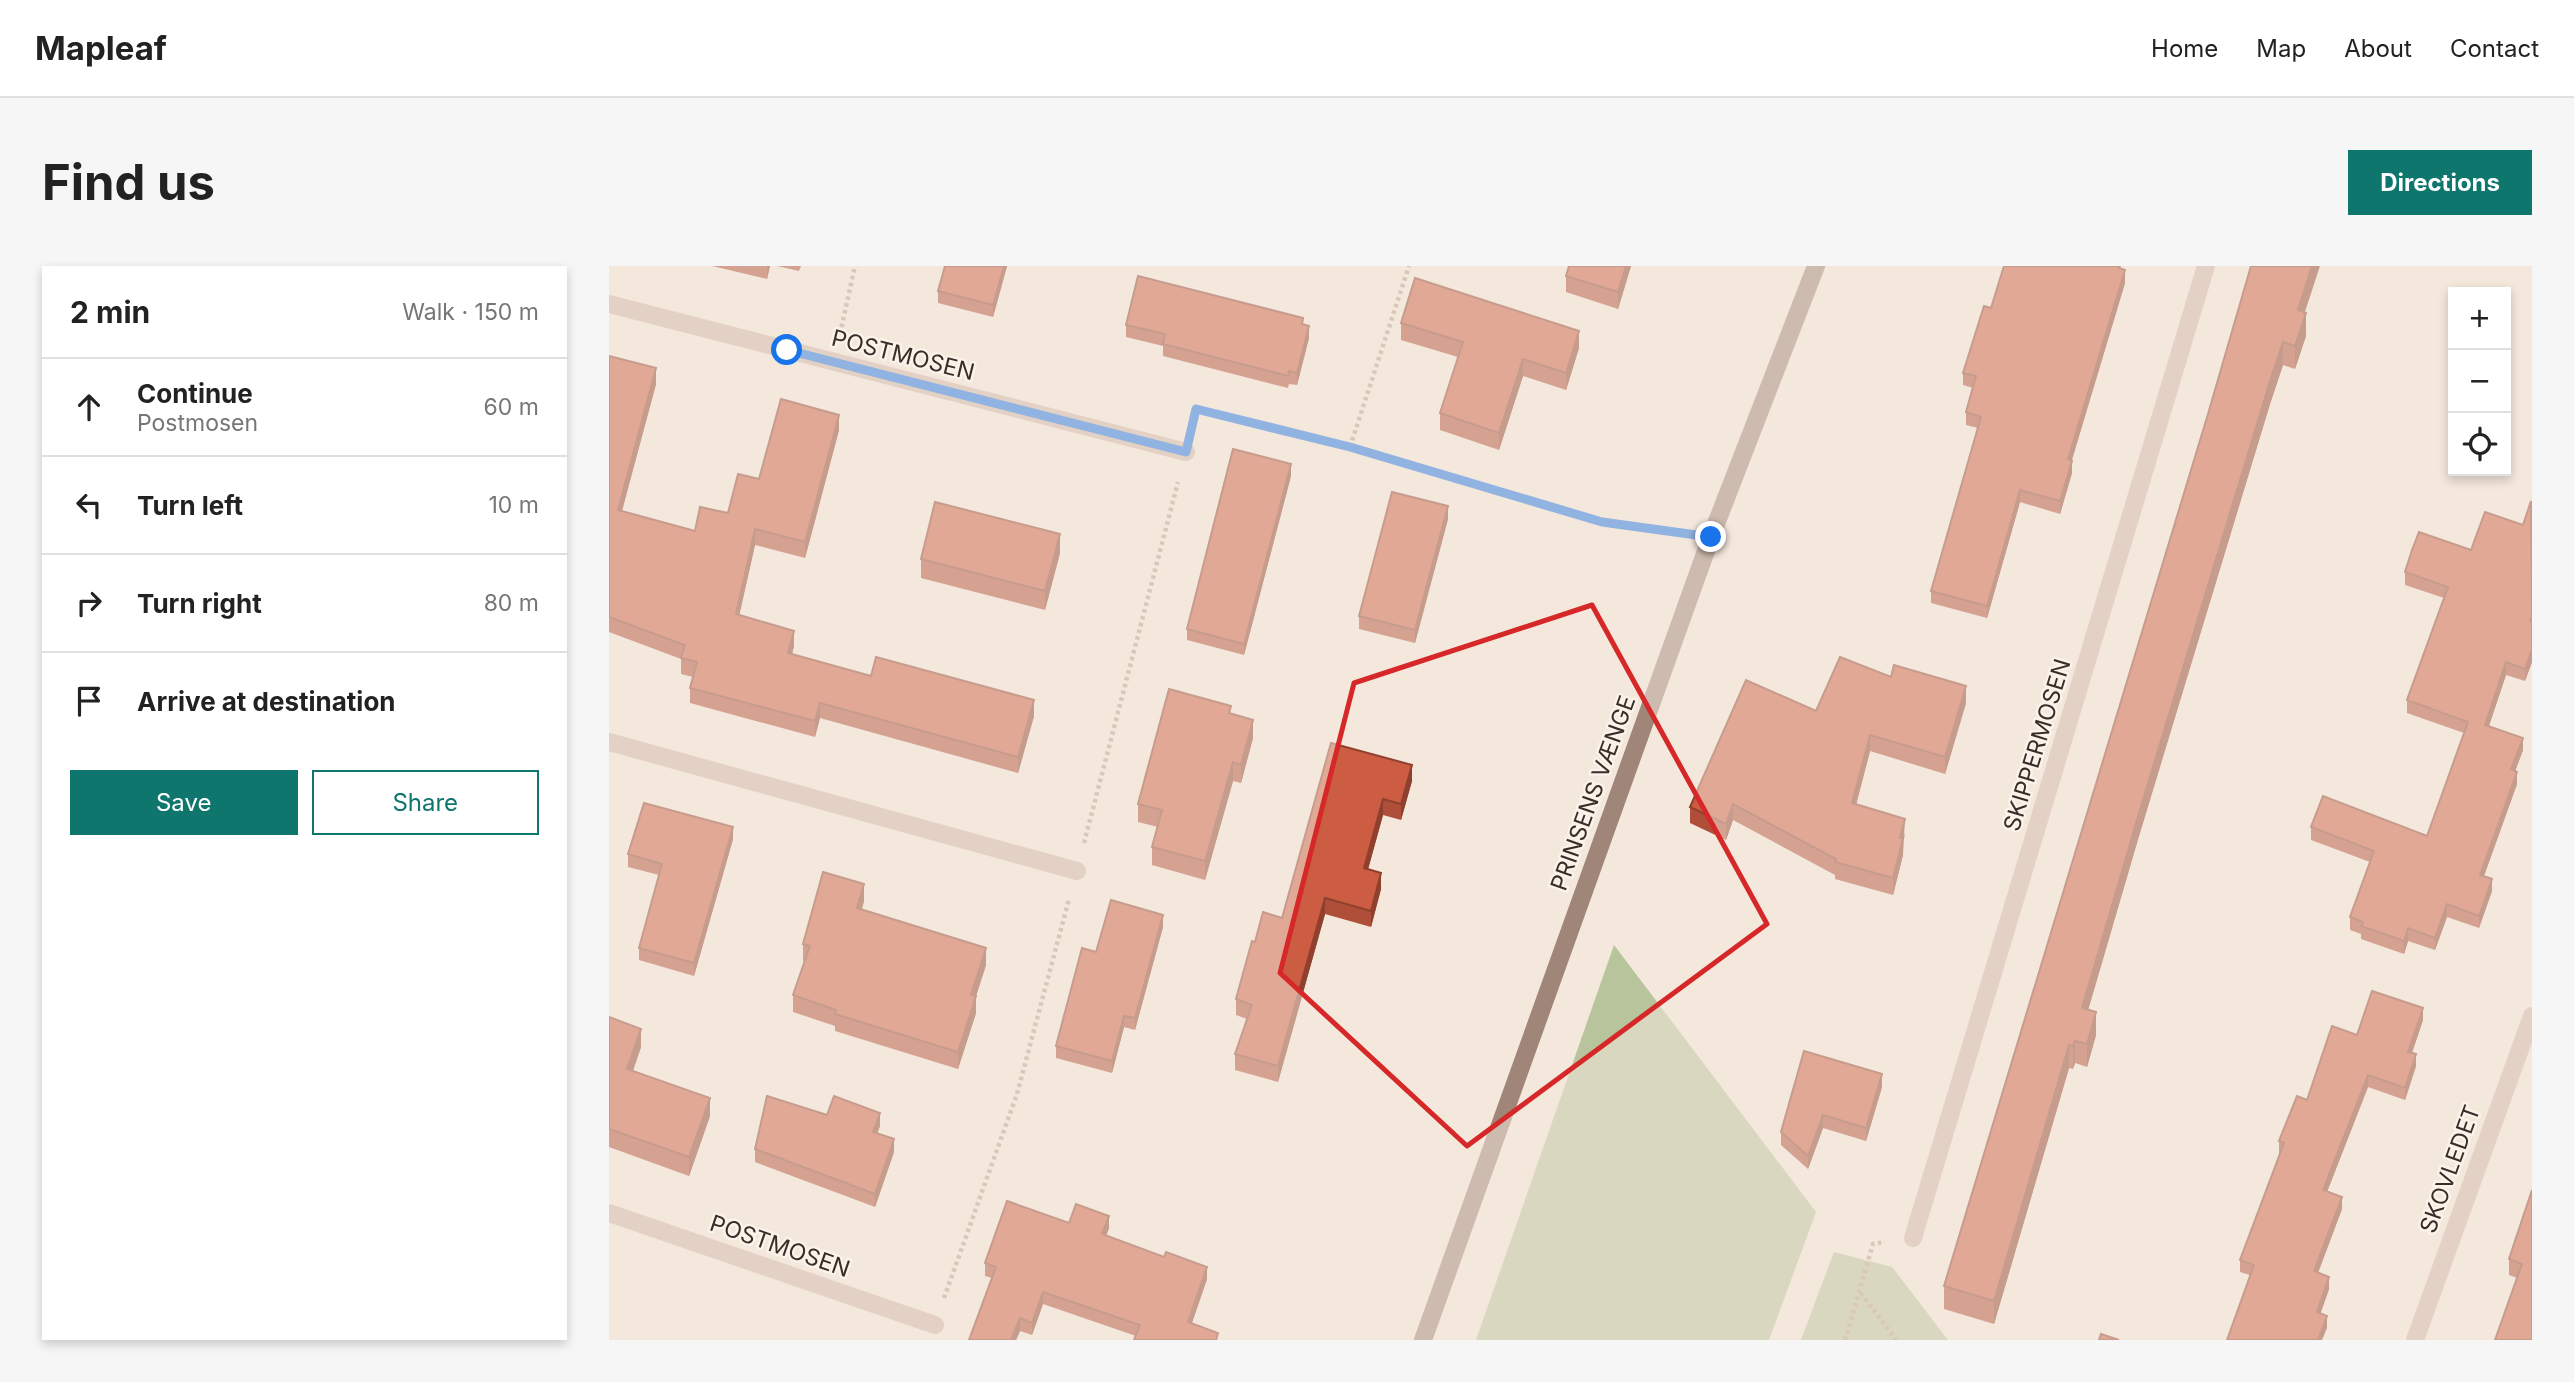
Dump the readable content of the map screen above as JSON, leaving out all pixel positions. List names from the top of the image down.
{
  "streets": {
    "street": [
      "POSTMOSEN",
      "SKIPPERMOSEN",
      "PRINSENS VÆNGE",
      "SKOVLEDET"
    ]
  },
  "page": {
    "header": "Mapleaf",
    "nav": [
      "Home",
      "Map",
      "About",
      "Contact"
    ],
    "buttons": [
      "Directions",
      ["Save", "Share"]
    ],
    "title": "Find us",
    "heading": ["2 min", "Walk · 150 m"],
    "map_buttons": ["+", "−"],
    "list": [
      ["Continue", "Postmosen", "60 m"],
      ["Turn left", "10 m"],
      ["Turn right", "80 m"],
      "Arrive at destination"
    ]
  }
}
